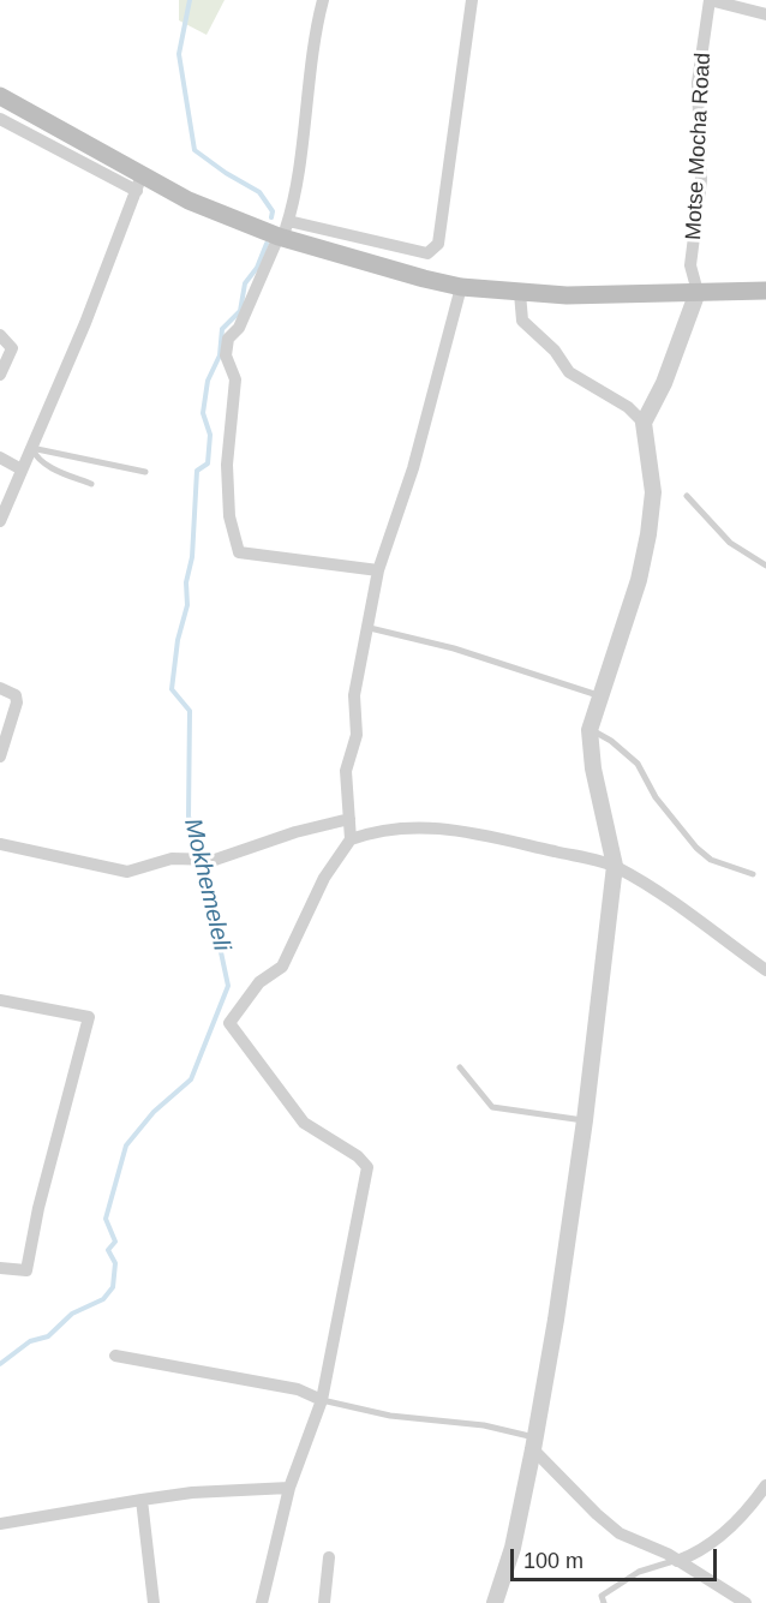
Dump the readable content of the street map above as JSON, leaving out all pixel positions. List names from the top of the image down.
{
  "streets": {
    "street": ["Motse Mocha Road"]
  },
  "water": ["Mokhemeleli"],
  "scale_bar": "100 m"
}
